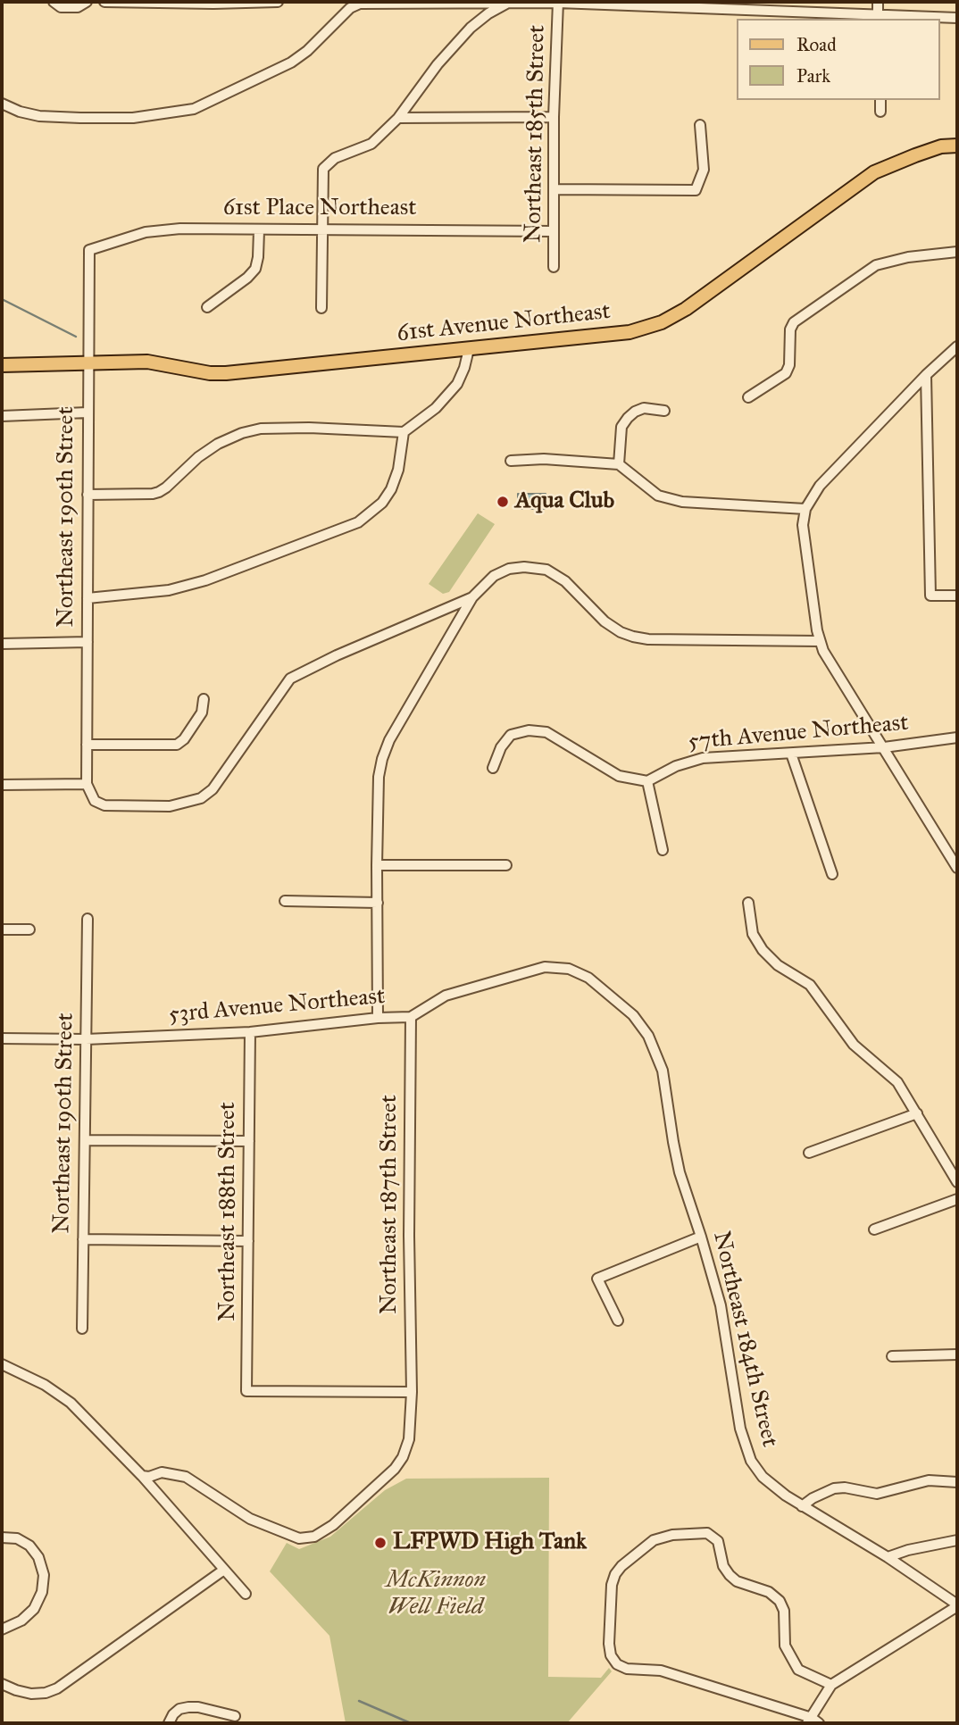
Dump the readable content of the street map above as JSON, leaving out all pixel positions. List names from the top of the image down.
{
  "streets": {
    "main road": ["61st Avenue Northeast"],
    "street": [
      "Northeast 185th Street",
      "61st Place Northeast",
      "Northeast 190th Street",
      "57th Avenue Northeast",
      "53rd Avenue Northeast",
      "Northeast 187th Street",
      "Northeast 188th Street",
      "Northeast 184th Street"
    ]
  },
  "crossings": [
    ["Northeast 185th Street", "61st Place Northeast"],
    ["61st Place Northeast", "Northeast 190th Street"],
    ["61st Avenue Northeast", "Northeast 190th Street"],
    ["Northeast 190th Street", "53rd Avenue Northeast"],
    ["53rd Avenue Northeast", "Northeast 187th Street"],
    ["53rd Avenue Northeast", "Northeast 188th Street"],
    ["53rd Avenue Northeast", "Northeast 184th Street"],
    ["Northeast 187th Street", "Northeast 188th Street"]
  ],
  "parks": ["McKinnon Well Field"],
  "places": ["Aqua Club", "LFPWD High Tank"],
  "legend": ["Road", "Park"]
}
